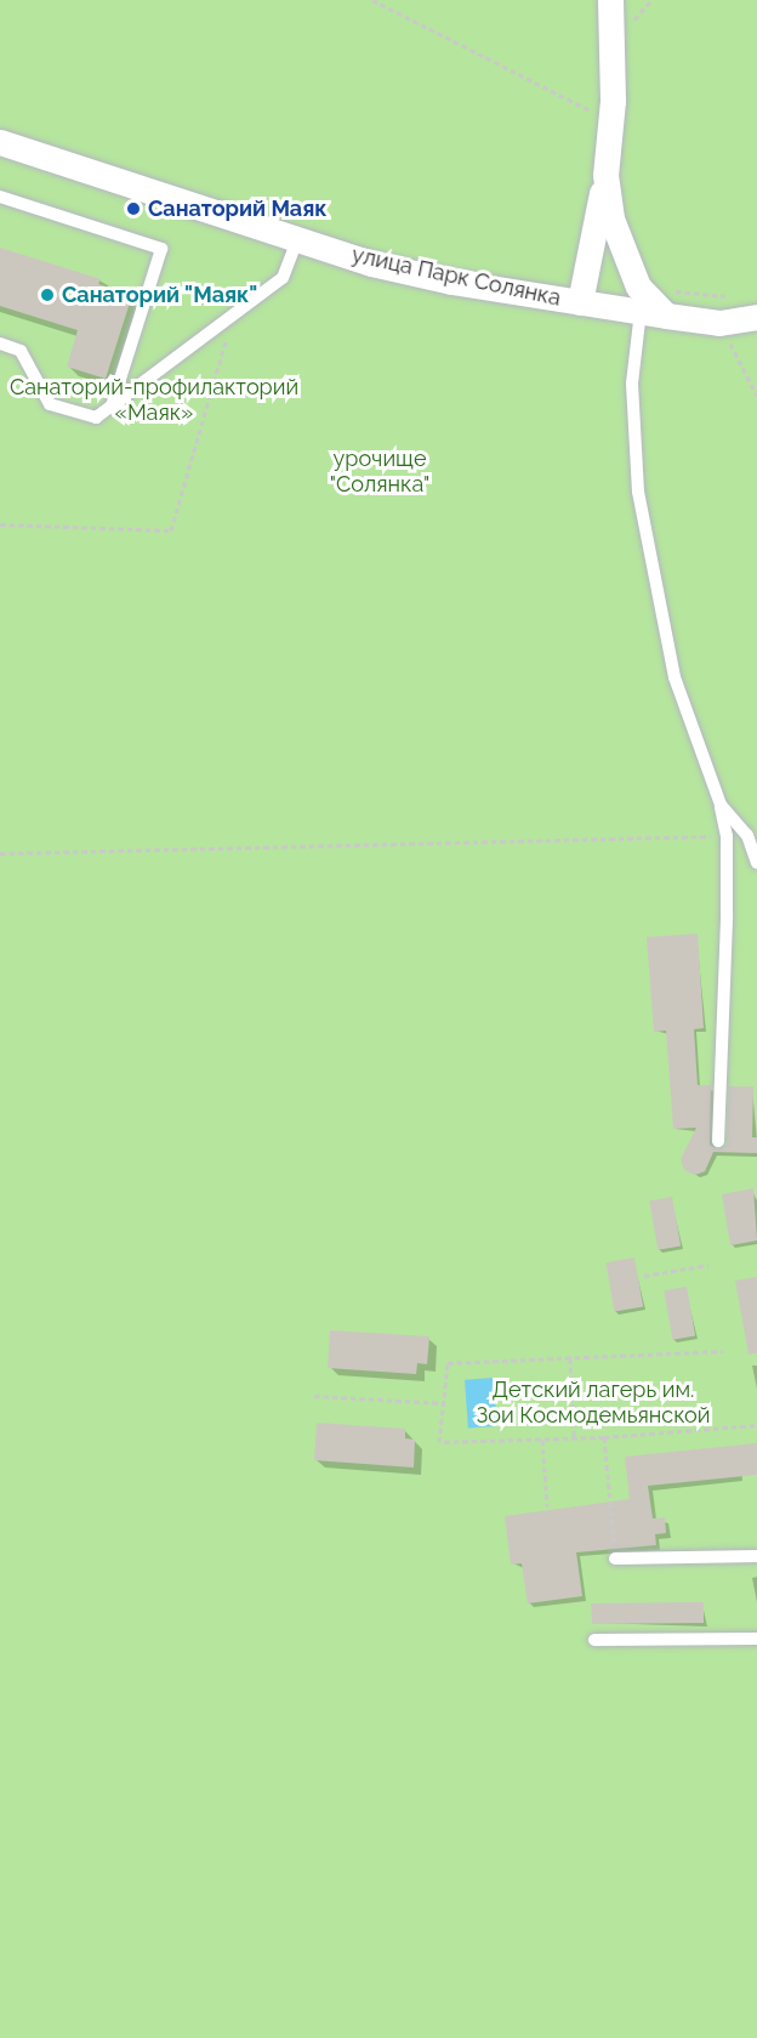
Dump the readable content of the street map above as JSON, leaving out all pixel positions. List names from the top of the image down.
{
  "streets": {
    "street": ["улица Парк Солянка"]
  },
  "parks": ["Санаторий-профилакторий «Маяк»", "урочище \"Солянка\"", "Детский лагерь им. Зои Космодемьянской"],
  "places": ["Санаторий Маяк", "Санаторий \"Маяк\""]
}
